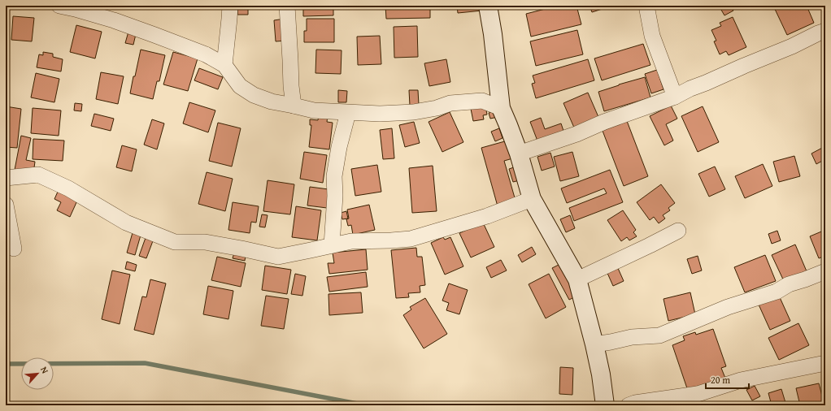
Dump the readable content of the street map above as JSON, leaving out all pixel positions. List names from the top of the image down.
{
  "scale_bar": "20 m",
  "north": "top right"
}
